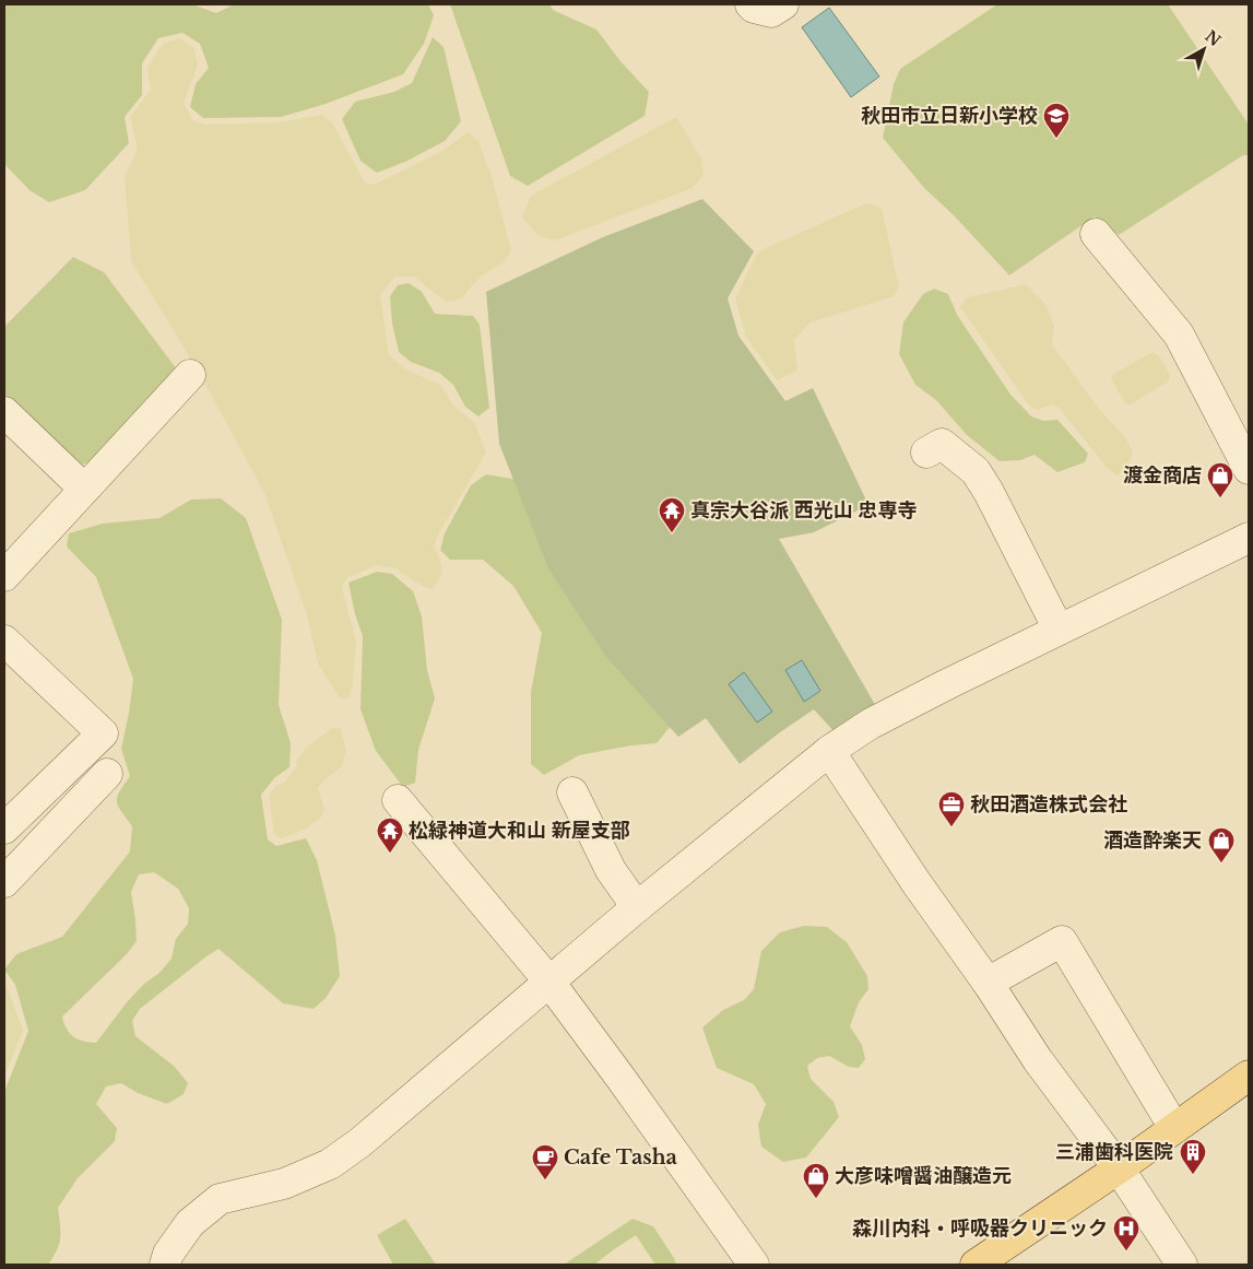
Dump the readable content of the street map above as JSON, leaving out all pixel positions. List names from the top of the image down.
{
  "places": {
    "school or university": ["秋田市立日新小学校"],
    "shop": ["渡金商店", "酒造酔楽天", "大彦味噌醤油醸造元"],
    "temple": ["真宗大谷派 西光山 忠専寺", "松緑神道大和山 新屋支部"],
    "office": ["秋田酒造株式会社"],
    "building": ["三浦歯科医院"],
    "cafe": ["Cafe Tasha"],
    "hospital": ["森川内科・呼吸器クリニック"]
  },
  "north": "top right"
}
